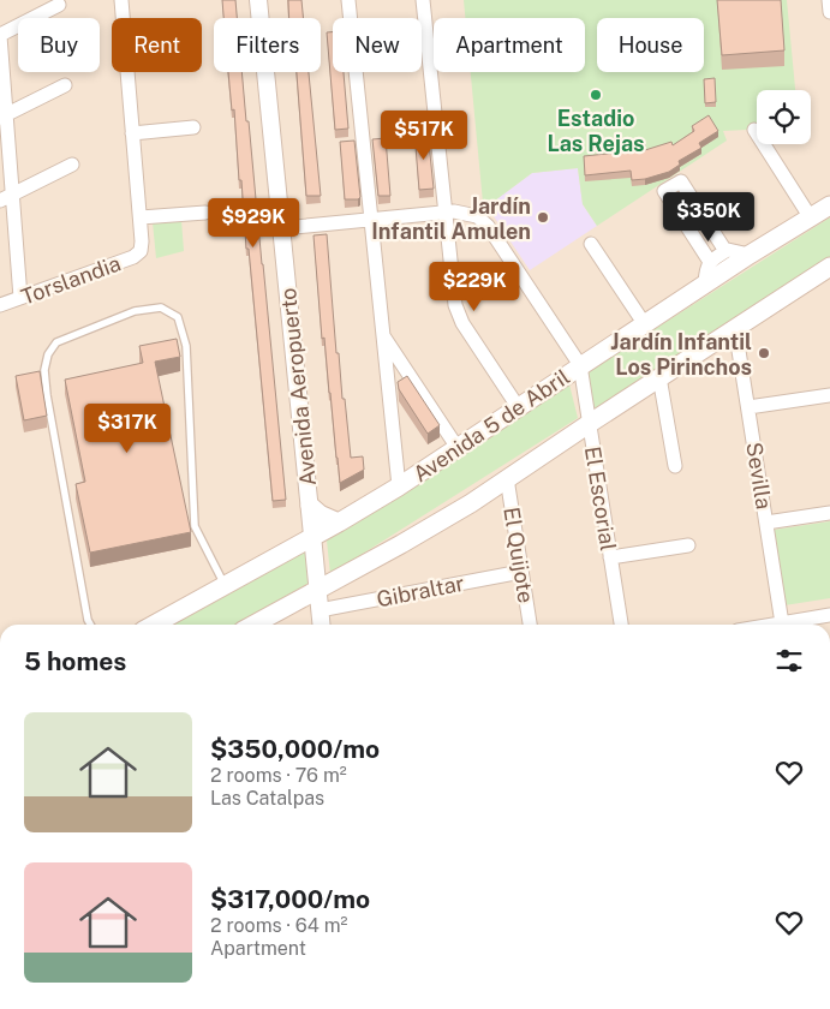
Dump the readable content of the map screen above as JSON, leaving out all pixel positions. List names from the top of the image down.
{
  "streets": {
    "main road": ["Avenida 5 de Abril"],
    "street": [
      "Torslandia",
      "Avenida Aeropuerto",
      "Sevilla",
      "El Escorial",
      "El Quijote",
      "Gibraltar"
    ]
  },
  "crossings": [
    ["Avenida Aeropuerto", "Avenida 5 de Abril"],
    ["Avenida Aeropuerto", "Gibraltar"],
    ["Avenida 5 de Abril", "El Escorial"],
    ["El Quijote", "Gibraltar"]
  ],
  "places": ["Estadio Las Rejas", "Jardín Infantil Amulen", "Jardín Infantil Los Pirinchos"],
  "page": {
    "chip": [
      "Buy",
      "Rent",
      "Filters",
      "New",
      "Apartment",
      "House"
    ],
    "price": [
      "$517K",
      "$350K",
      "$929K",
      "$229K",
      "$317K"
    ],
    "heading": "5 homes",
    "list": [
      {
        "name": "$350,000/mo",
        "note": "2 rooms · 76 m² · Las Catalpas"
      },
      {
        "name": "$317,000/mo",
        "note": "2 rooms · 64 m² · Apartment"
      }
    ]
  }
}
